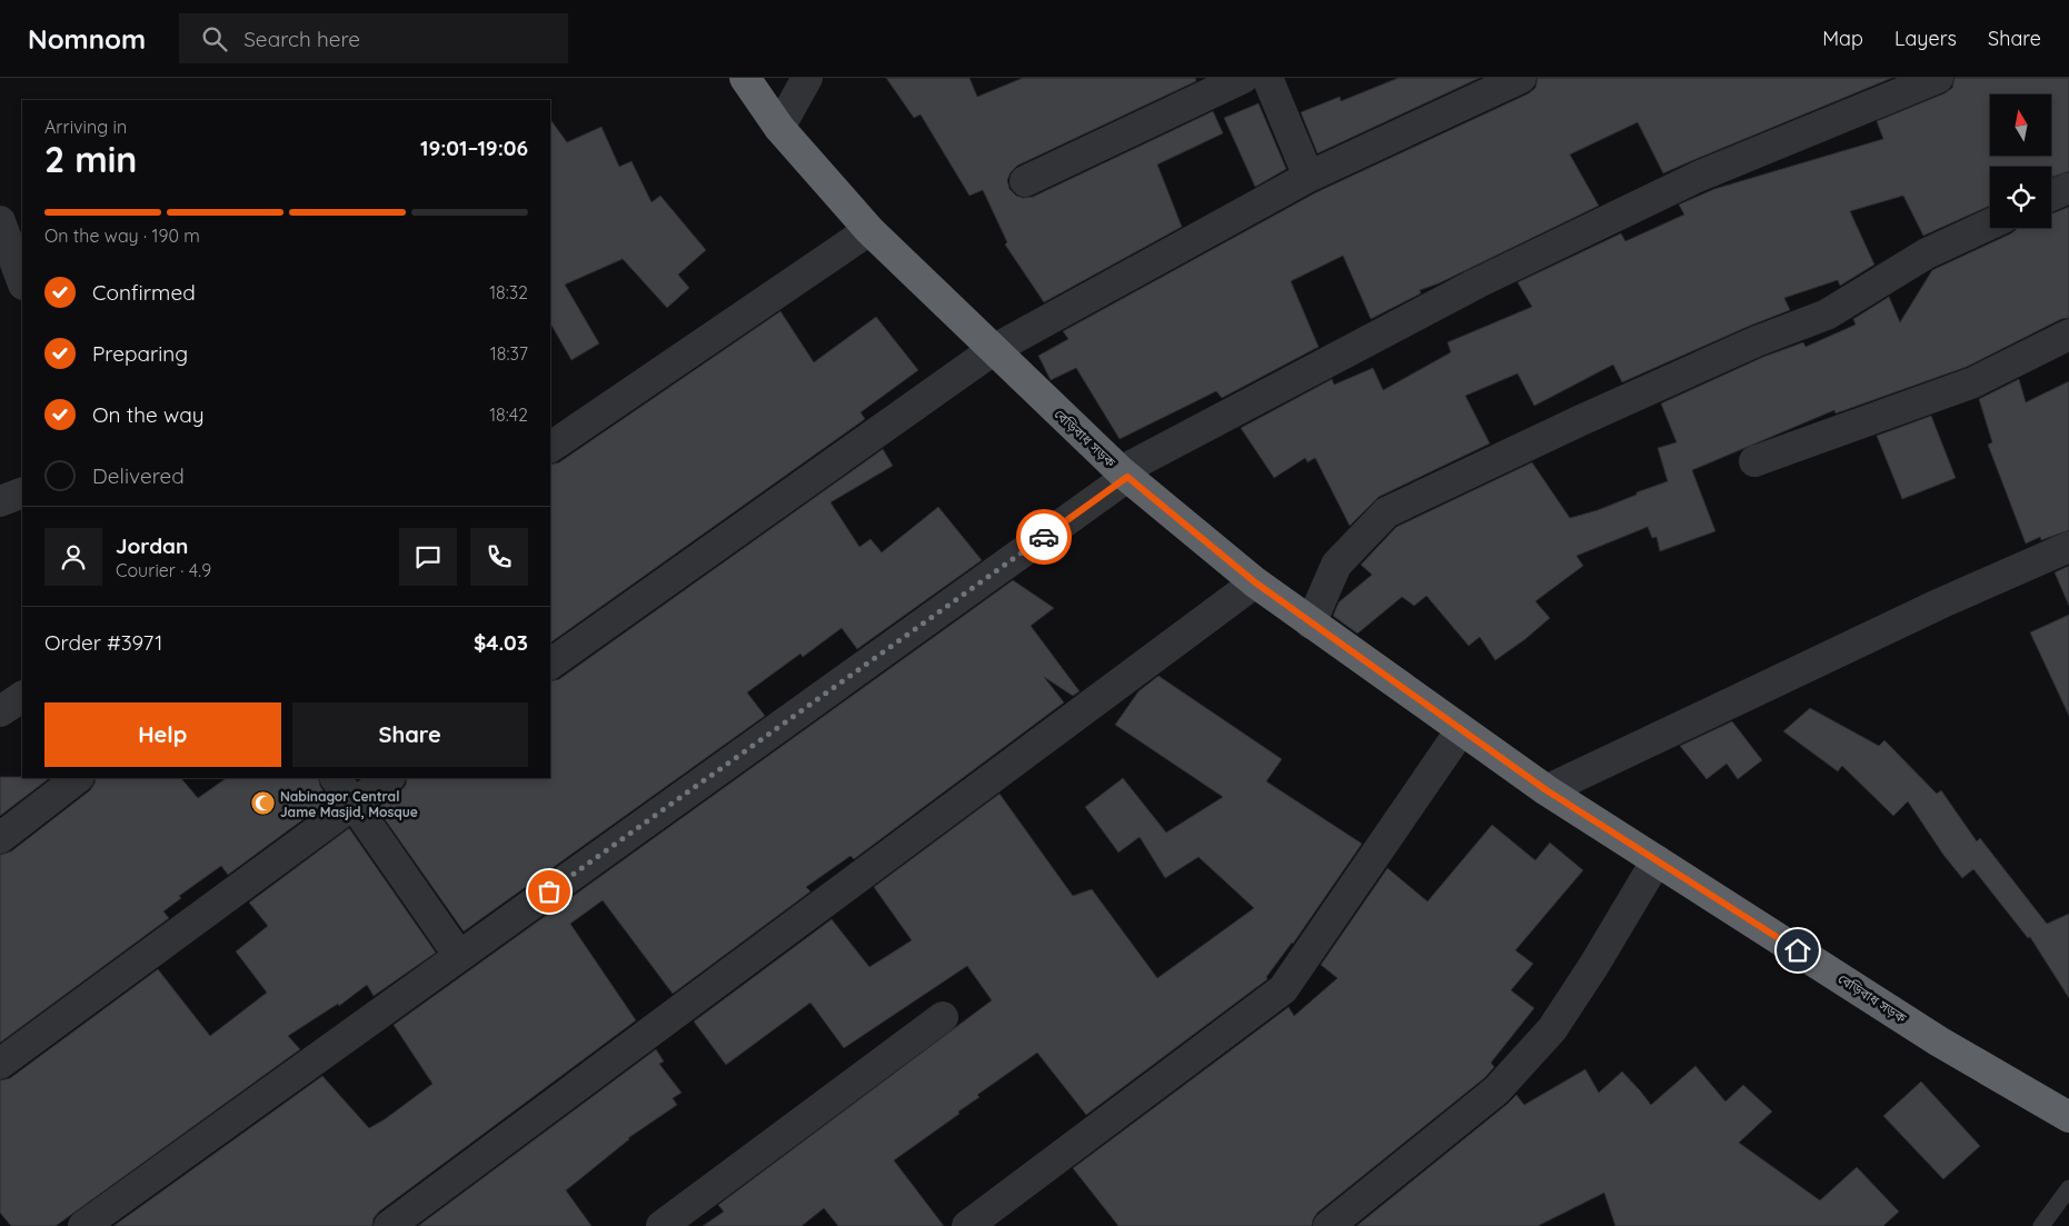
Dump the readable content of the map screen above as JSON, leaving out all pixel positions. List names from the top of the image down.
{
  "streets": {
    "highway": ["বেড়িবাধ সড়ক"]
  },
  "places": {
    "mosque": ["Nabinagor Central Jame Masjid, Mosque"]
  },
  "north": "top",
  "page": {
    "header": "Nomnom",
    "search": "Search here",
    "nav": ["Map", "Layers", "Share"],
    "heading": ["2 min", "Arriving in", "19:01–19:06"],
    "panel": [
      "Jordan",
      "Courier · 4.9",
      "Order #3971",
      "$4.03"
    ],
    "bar": "On the way · 190 m",
    "list": [
      ["Confirmed", "18:32"],
      ["Preparing", "18:37"],
      ["On the way", "18:42"],
      "Delivered"
    ],
    "buttons": ["Help", "Share"]
  }
}
